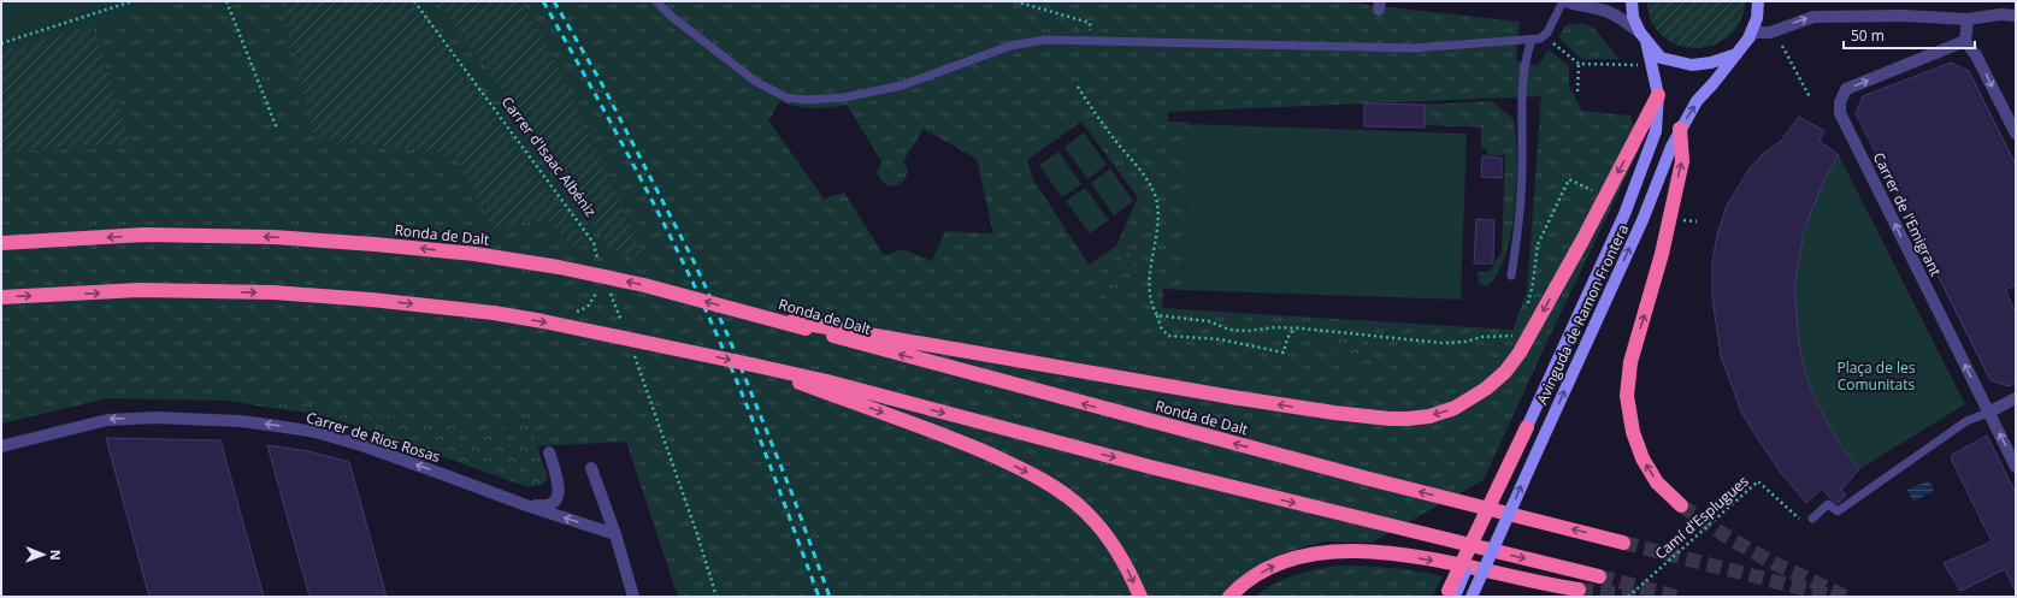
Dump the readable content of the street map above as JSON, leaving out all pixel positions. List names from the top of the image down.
{
  "streets": {
    "highway": ["Ronda de Dalt"],
    "street": ["Carrer de l'Emigrant", "Avinguda de Ramon Frontera", "Carrer de Rios Rosas"],
    "path": ["Carrer d'Isaac Albéniz", "Camí d'Esplugues"]
  },
  "one_way": ["Carrer de Rios Rosas"],
  "parks": ["Plaça de les Comunitats"],
  "scale_bar": "50 m",
  "north": "right"
}
